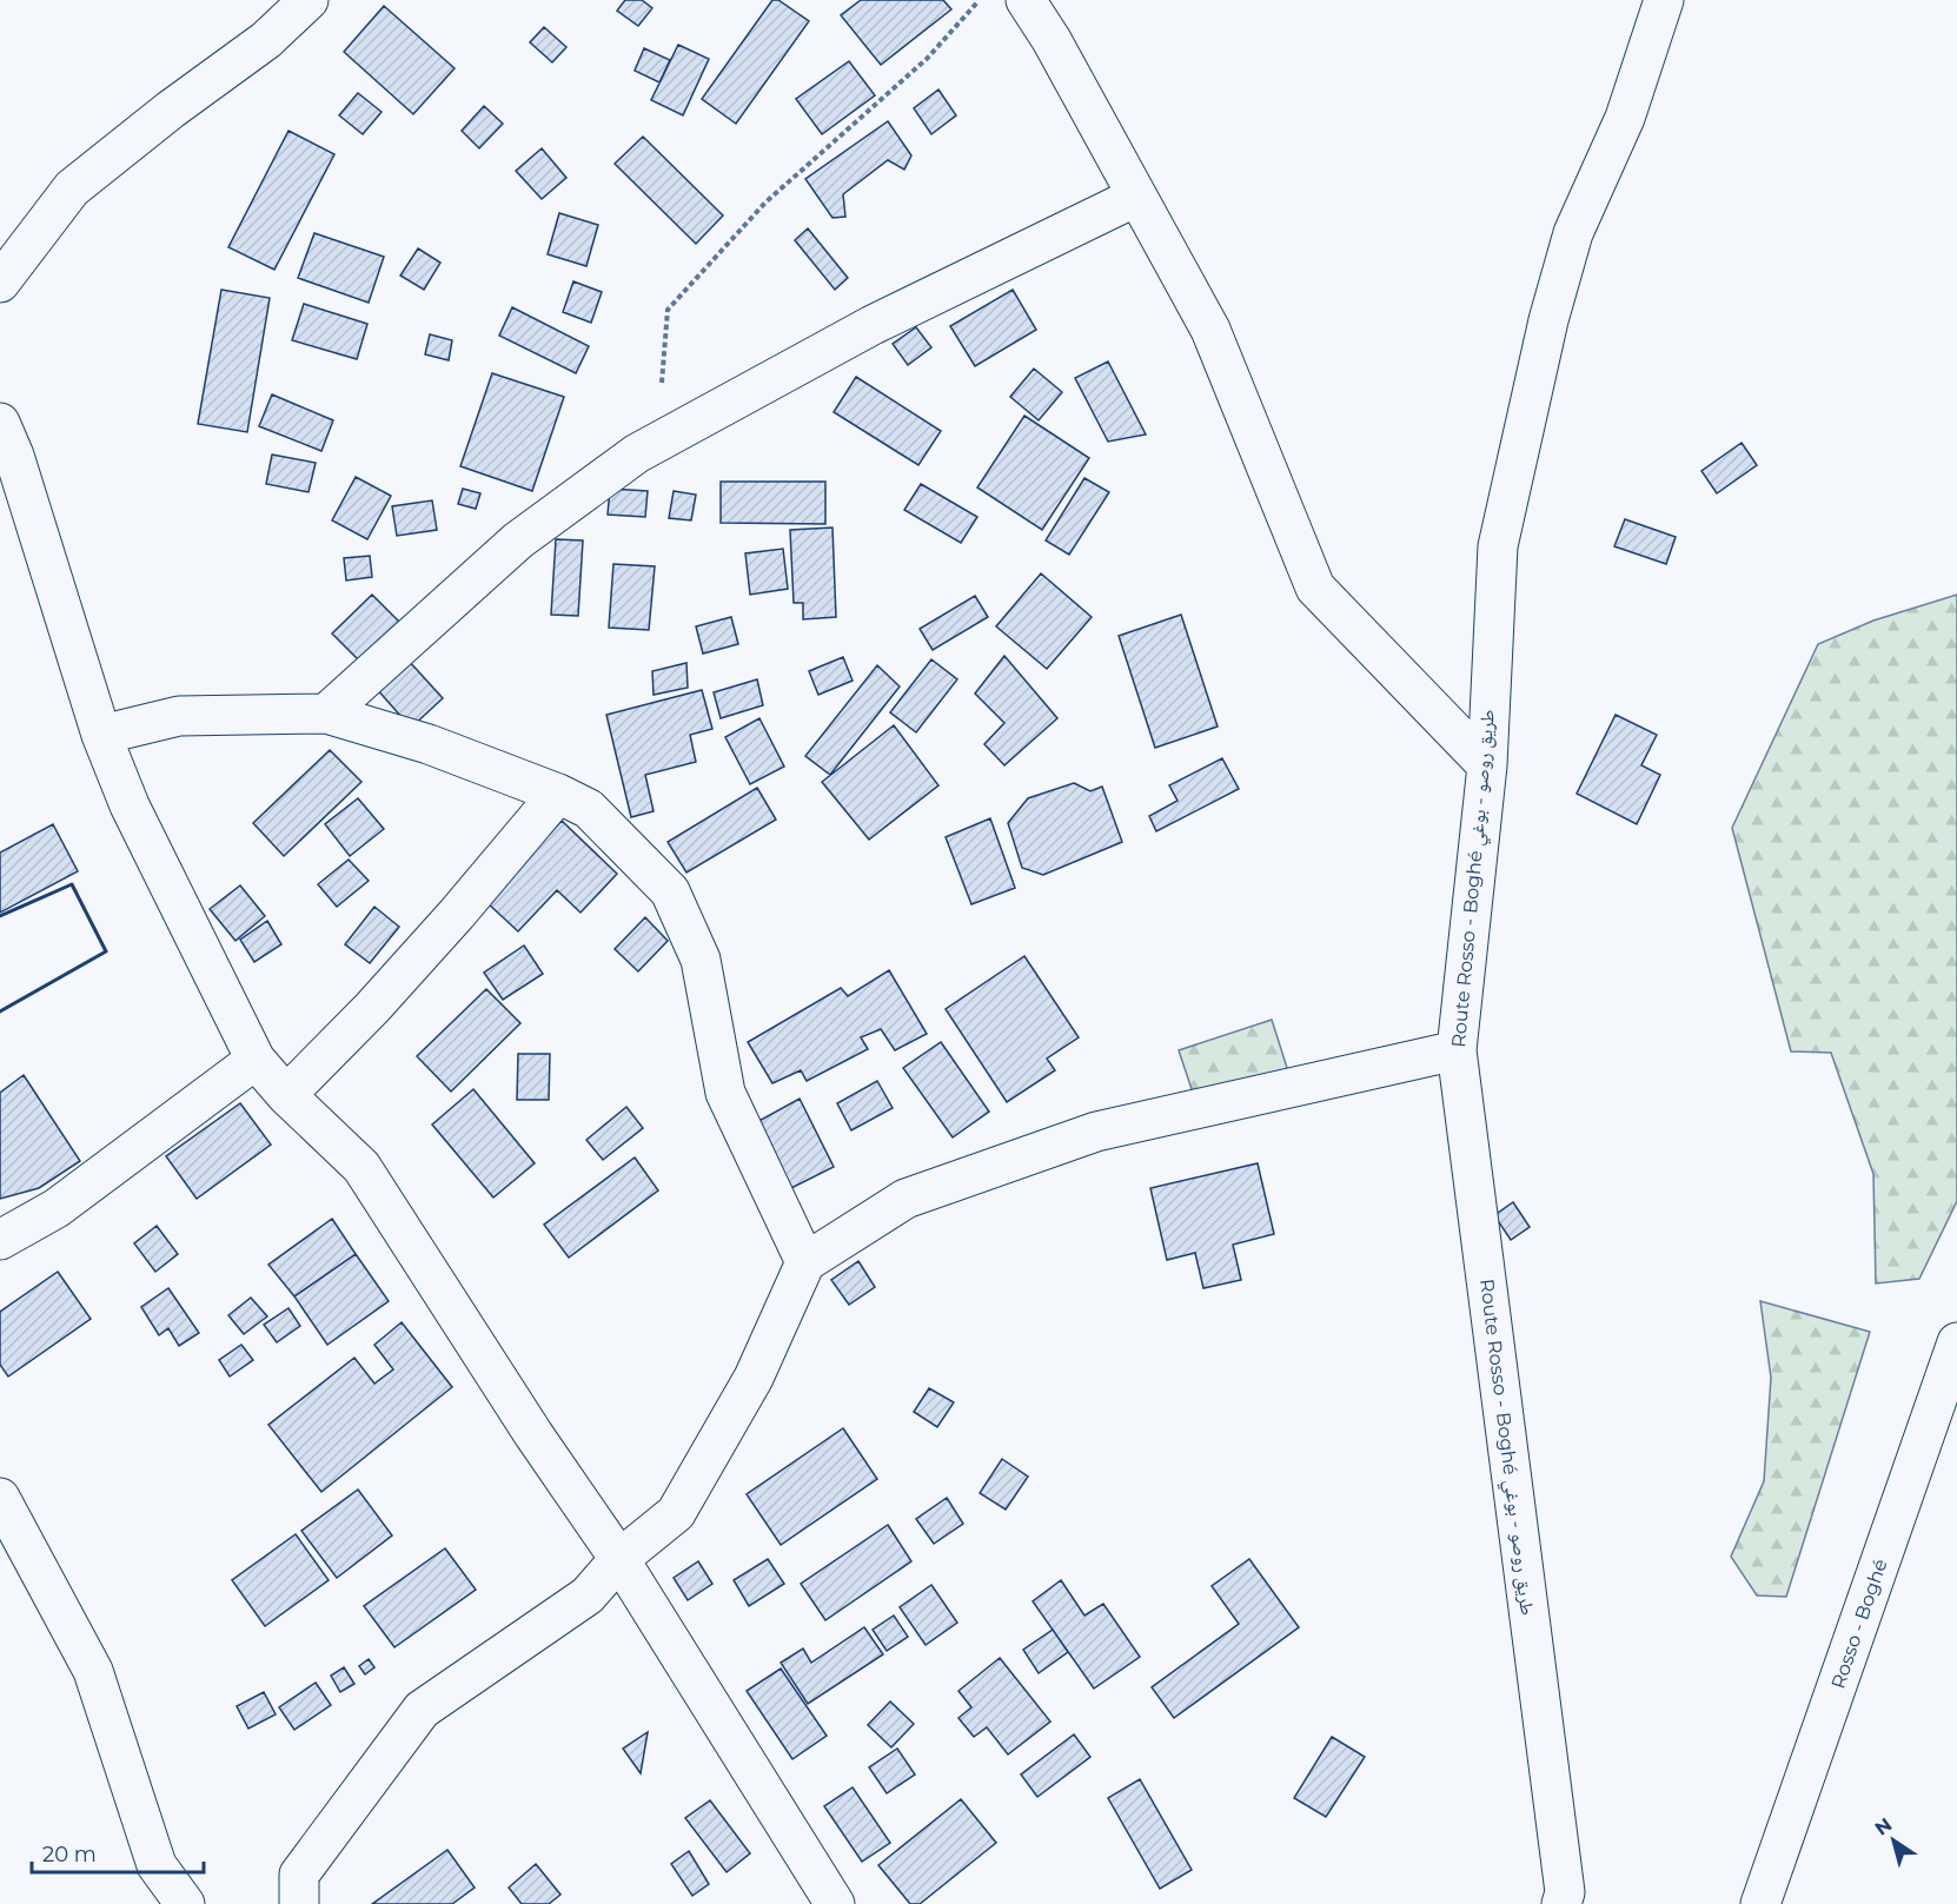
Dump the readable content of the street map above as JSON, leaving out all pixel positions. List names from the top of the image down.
{
  "streets": {
    "main road": ["Route Rosso - Boghé طريق روصو - بوغي", "Rosso - Boghé"]
  },
  "scale_bar": "20 m",
  "north": "top left"
}
